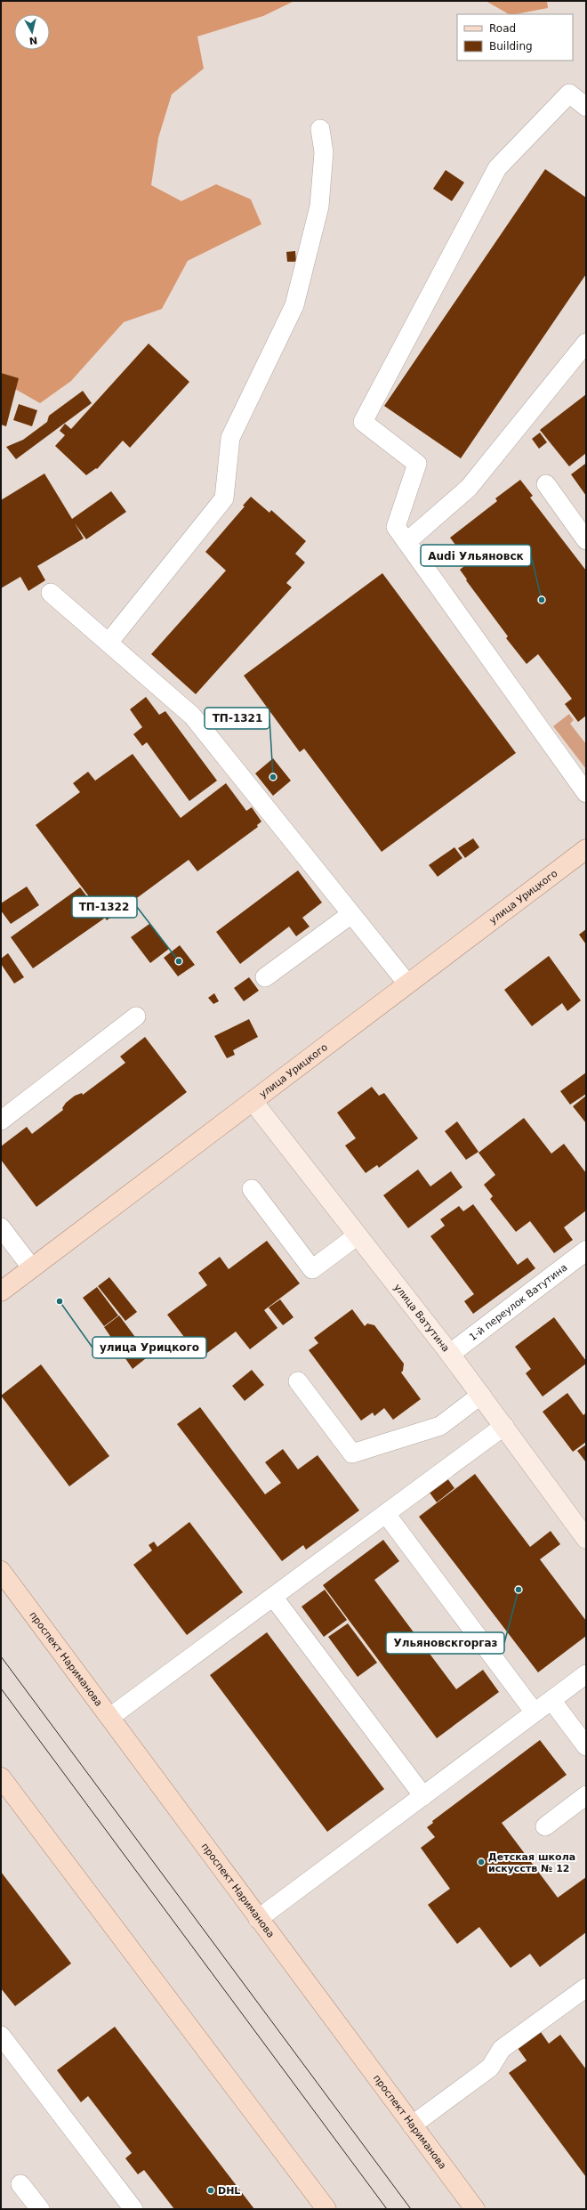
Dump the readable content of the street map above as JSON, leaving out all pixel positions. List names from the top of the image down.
{
  "streets": {
    "main road": ["улица Урицкого", "проспект Нариманова"],
    "street": ["1-й переулок Ватутина", "улица Ватутина"]
  },
  "crossings": [
    ["улица Урицкого", "улица Ватутина"],
    ["1-й переулок Ватутина", "улица Ватутина"]
  ],
  "places": [
    "Audi Ульяновск",
    "ТП-1321",
    "ТП-1322",
    "улица Урицкого",
    "Ульяновскгоргаз",
    "Детская школа искусств № 12",
    "DHL"
  ],
  "legend": ["Road", "Building"],
  "north": "bottom"
}
